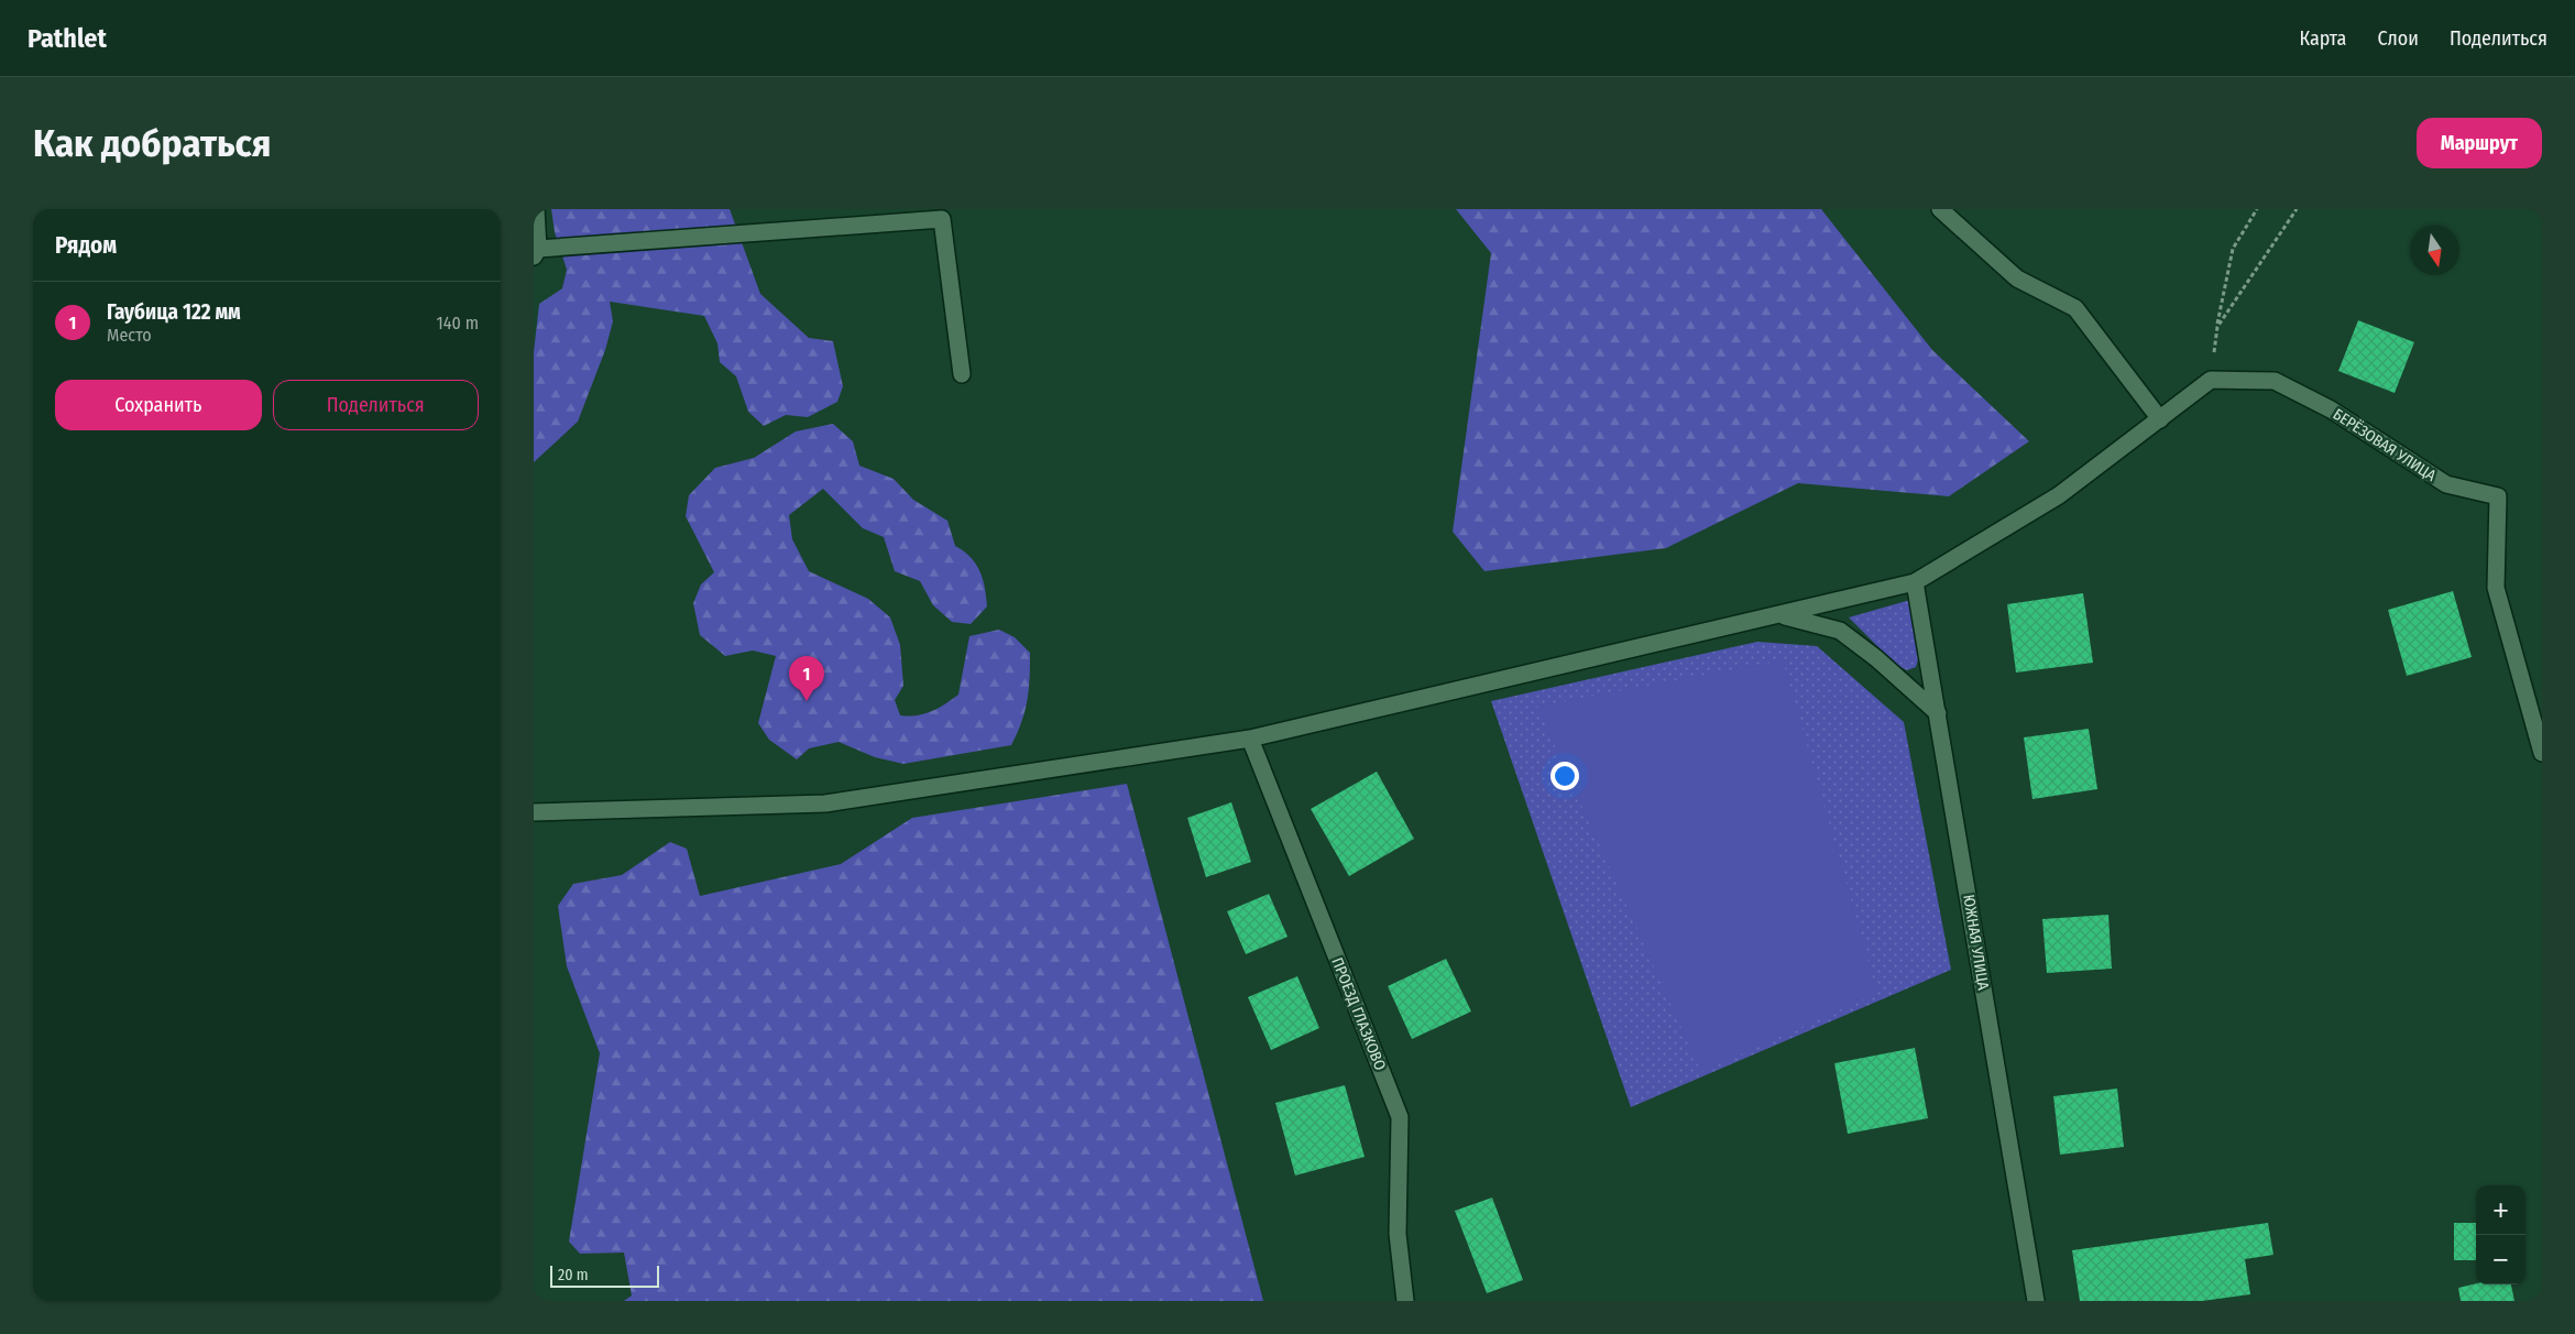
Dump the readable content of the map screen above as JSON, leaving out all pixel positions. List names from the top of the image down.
{
  "streets": {
    "street": ["БЕРЁЗОВАЯ УЛИЦА", "ЮЖНАЯ УЛИЦА", "ПРОЕЗД ГЛАЗКОВО"]
  },
  "scale_bar": "20 m",
  "north": "bottom",
  "page": {
    "header": "Pathlet",
    "nav": ["Карта", "Слои", "Поделиться"],
    "buttons": [
      "Маршрут",
      ["Сохранить", "Поделиться"]
    ],
    "title": "Как добраться",
    "heading": "Рядом",
    "list": [
      {
        "mark": "1",
        "name": "Гаубица 122 мм",
        "note": "Место",
        "value": "140 m"
      }
    ],
    "pins": "1",
    "map_buttons": ["+", "−"],
    "scale": "20 m"
  }
}
